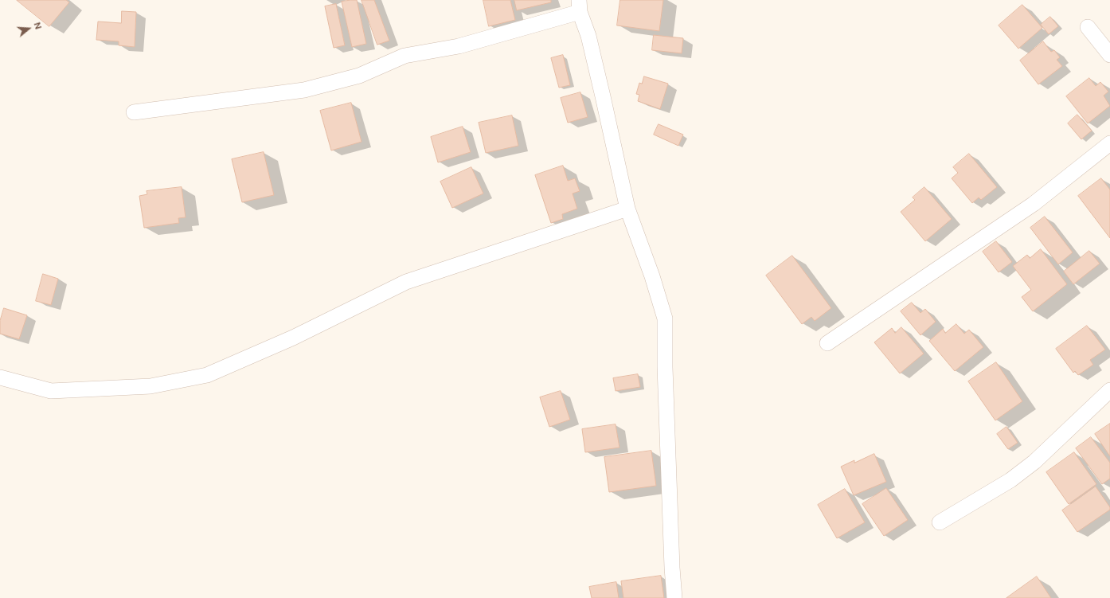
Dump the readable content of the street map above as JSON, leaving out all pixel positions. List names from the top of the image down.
{
  "north": "right"
}
